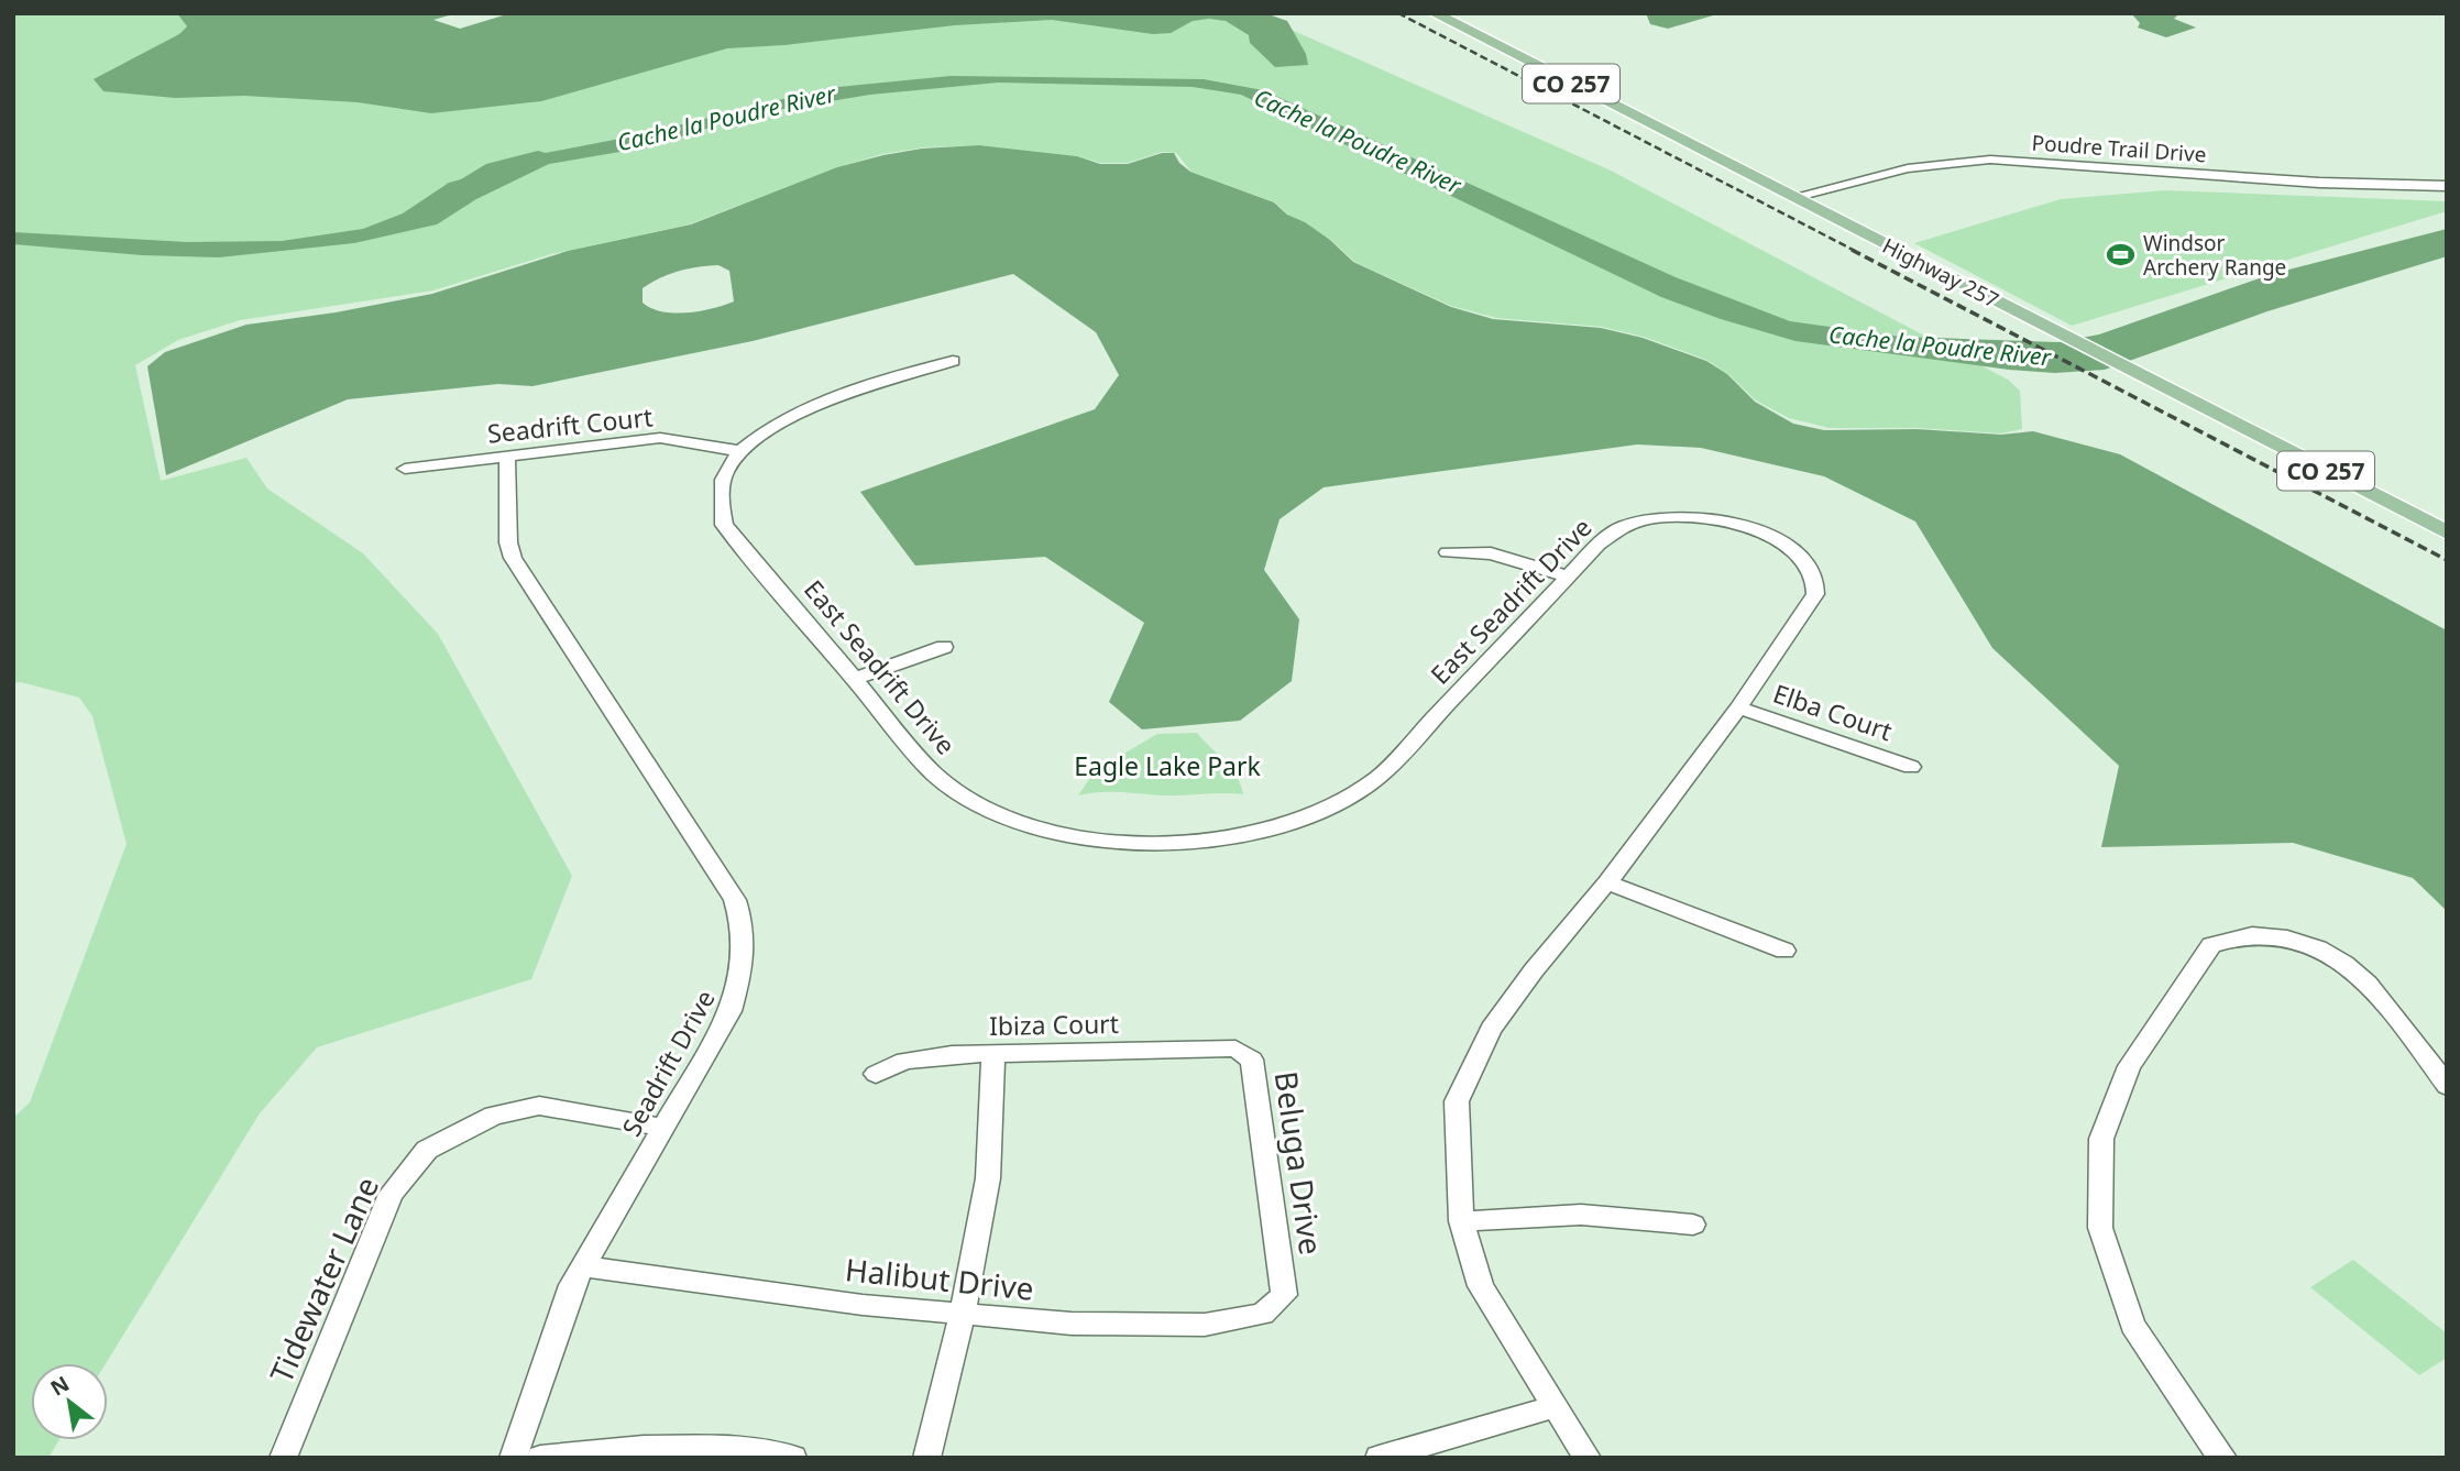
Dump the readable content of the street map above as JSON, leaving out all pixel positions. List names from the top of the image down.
{
  "streets": {
    "main road": ["CO 257", "Highway 257"],
    "street": [
      "Poudre Trail Drive",
      "Seadrift Court",
      "East Seadrift Drive",
      "Elba Court",
      "Ibiza Court",
      "Seadrift Drive",
      "Beluga Drive",
      "Halibut Drive",
      "Tidewater Lane"
    ]
  },
  "crossings": [
    ["Poudre Trail Drive", "Highway 257"],
    ["Seadrift Court", "East Seadrift Drive"],
    ["Seadrift Court", "Seadrift Drive"],
    ["East Seadrift Drive", "Elba Court"],
    ["Ibiza Court", "Beluga Drive"],
    ["Seadrift Drive", "Halibut Drive"],
    ["Seadrift Drive", "Tidewater Lane"],
    ["Beluga Drive", "Halibut Drive"]
  ],
  "water": ["Cache la Poudre River"],
  "parks": ["Eagle Lake Park"],
  "places": {
    "sports": ["Windsor Archery Range"]
  },
  "north": "top left"
}
